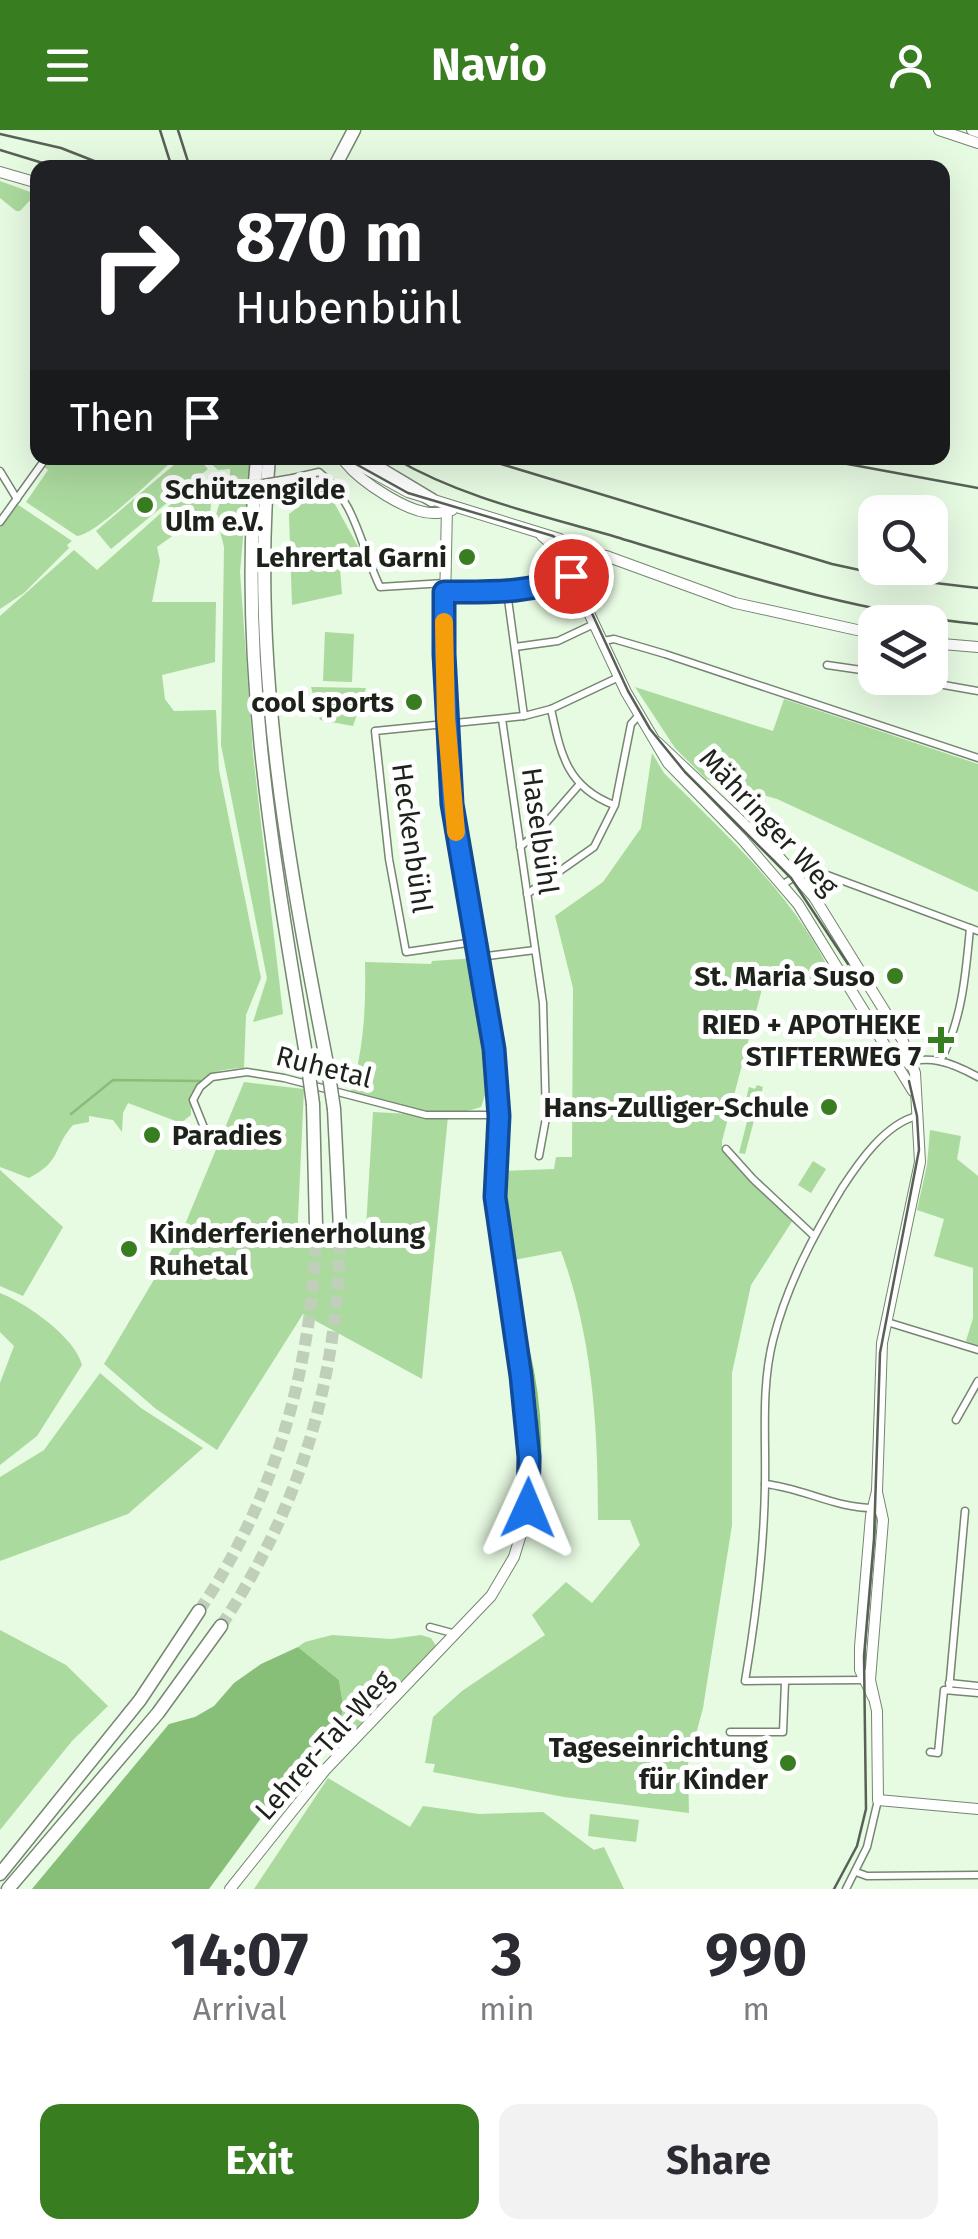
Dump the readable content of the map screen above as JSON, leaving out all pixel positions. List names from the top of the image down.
{
  "streets": {
    "street": [
      "Mähringer Weg",
      "Haselbühl",
      "Heckenbühl",
      "Ruhetal",
      "Lehrer-Tal-Weg"
    ]
  },
  "crossings": [
    ["Heckenbühl", "Lehrer-Tal-Weg"],
    ["Ruhetal", "Lehrer-Tal-Weg"]
  ],
  "places": {
    "other": [
      "Schützengilde Ulm e.V.",
      "Lehrertal Garni",
      "cool sports",
      "St. Maria Suso",
      "Hans-Zulliger-Schule",
      "Paradies",
      "Kinderferienerholung Ruhetal",
      "Tageseinrichtung für Kinder"
    ],
    "health": ["RIED + APOTHEKE STIFTERWEG 7"]
  },
  "page": {
    "header": "Navio",
    "turn": ["870 m", "Hubenbühl"],
    "then": "Then",
    "eta": [
      "14:07",
      "Arrival",
      "3",
      "min",
      "990",
      "m"
    ],
    "buttons": ["Exit", "Share"]
  }
}
